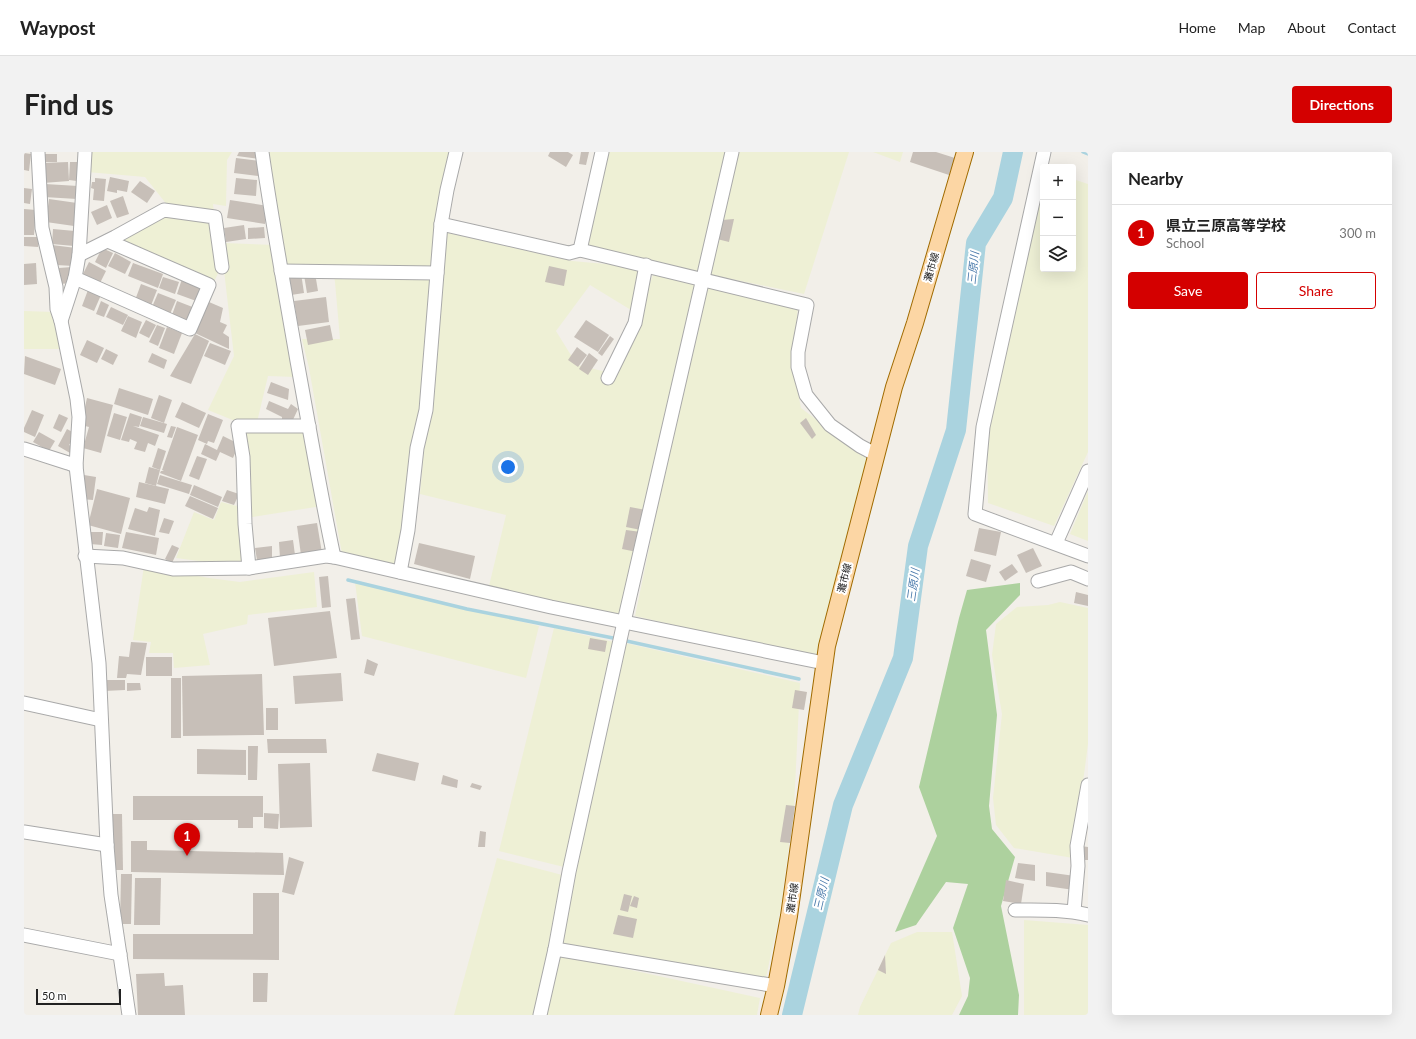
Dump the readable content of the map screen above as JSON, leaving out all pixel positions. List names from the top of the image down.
{
  "streets": {
    "main road": ["灘市線"]
  },
  "water": ["三原川"],
  "scale_bar": "50 m",
  "page": {
    "header": "Waypost",
    "nav": [
      "Home",
      "Map",
      "About",
      "Contact"
    ],
    "buttons": [
      "Directions",
      ["Save", "Share"]
    ],
    "title": "Find us",
    "heading": "Nearby",
    "map_buttons": ["+", "−"],
    "list": [
      {
        "mark": "1",
        "name": "県立三原高等学校",
        "note": "School",
        "value": "300 m"
      }
    ],
    "pins": "1",
    "scale": "50 m"
  }
}
